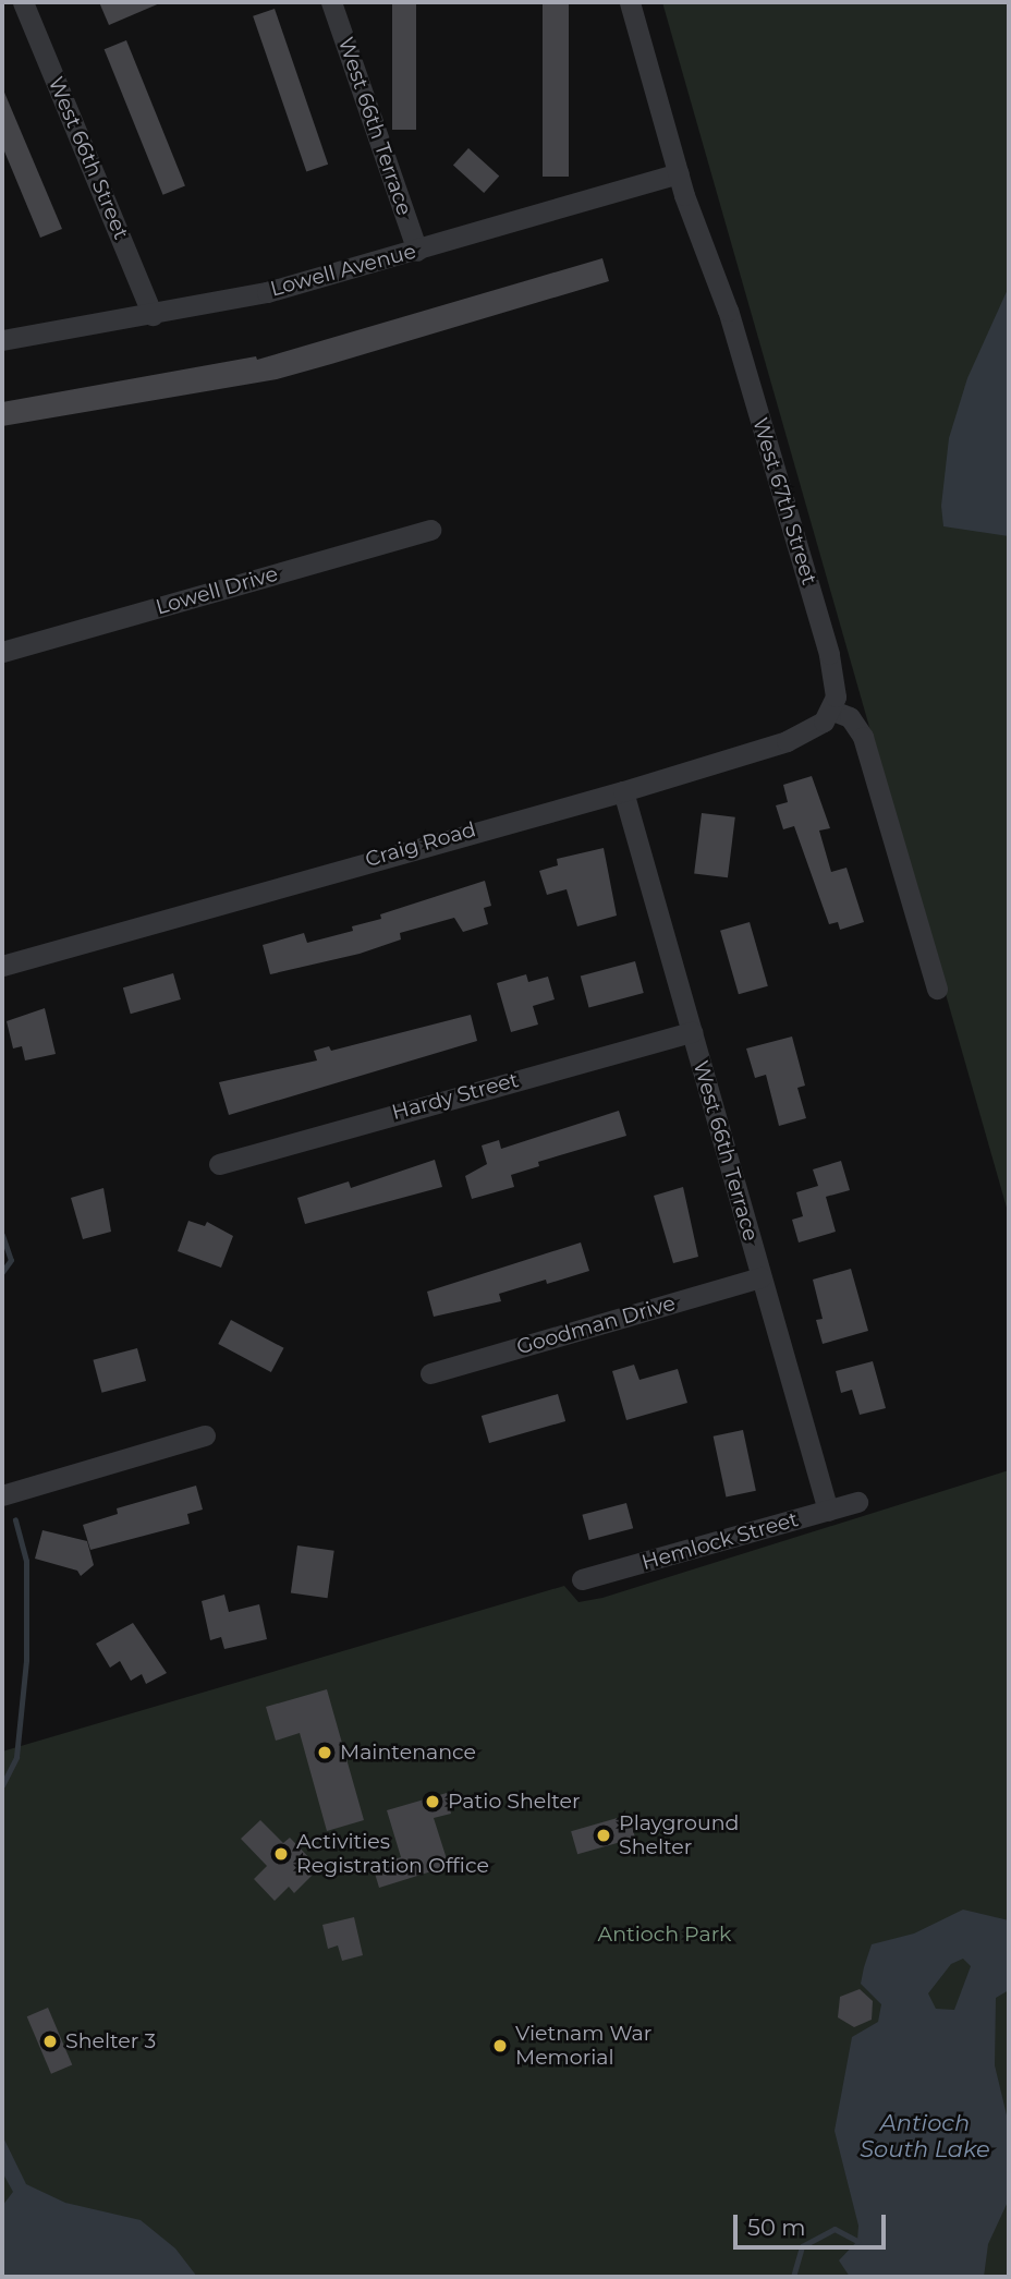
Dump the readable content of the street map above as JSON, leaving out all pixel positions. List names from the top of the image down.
{
  "streets": {
    "street": [
      "West 66th Terrace",
      "West 66th Street",
      "Lowell Avenue",
      "West 67th Street",
      "Lowell Drive",
      "Craig Road",
      "Hardy Street",
      "Goodman Drive",
      "Hemlock Street"
    ]
  },
  "crossings": [
    ["West 66th Terrace", "Lowell Avenue"],
    ["West 66th Terrace", "Craig Road"],
    ["West 66th Terrace", "Hardy Street"],
    ["West 66th Terrace", "Goodman Drive"],
    ["West 66th Terrace", "Hemlock Street"],
    ["West 66th Street", "Lowell Avenue"],
    ["Lowell Avenue", "West 67th Street"],
    ["West 67th Street", "Craig Road"]
  ],
  "water": ["Antioch South Lake"],
  "parks": ["Antioch Park"],
  "places": [
    "Maintenance",
    "Patio Shelter",
    "Playground Shelter",
    "Activities Registration Office",
    "Shelter 3",
    "Vietnam War Memorial"
  ],
  "scale_bar": "50 m"
}
